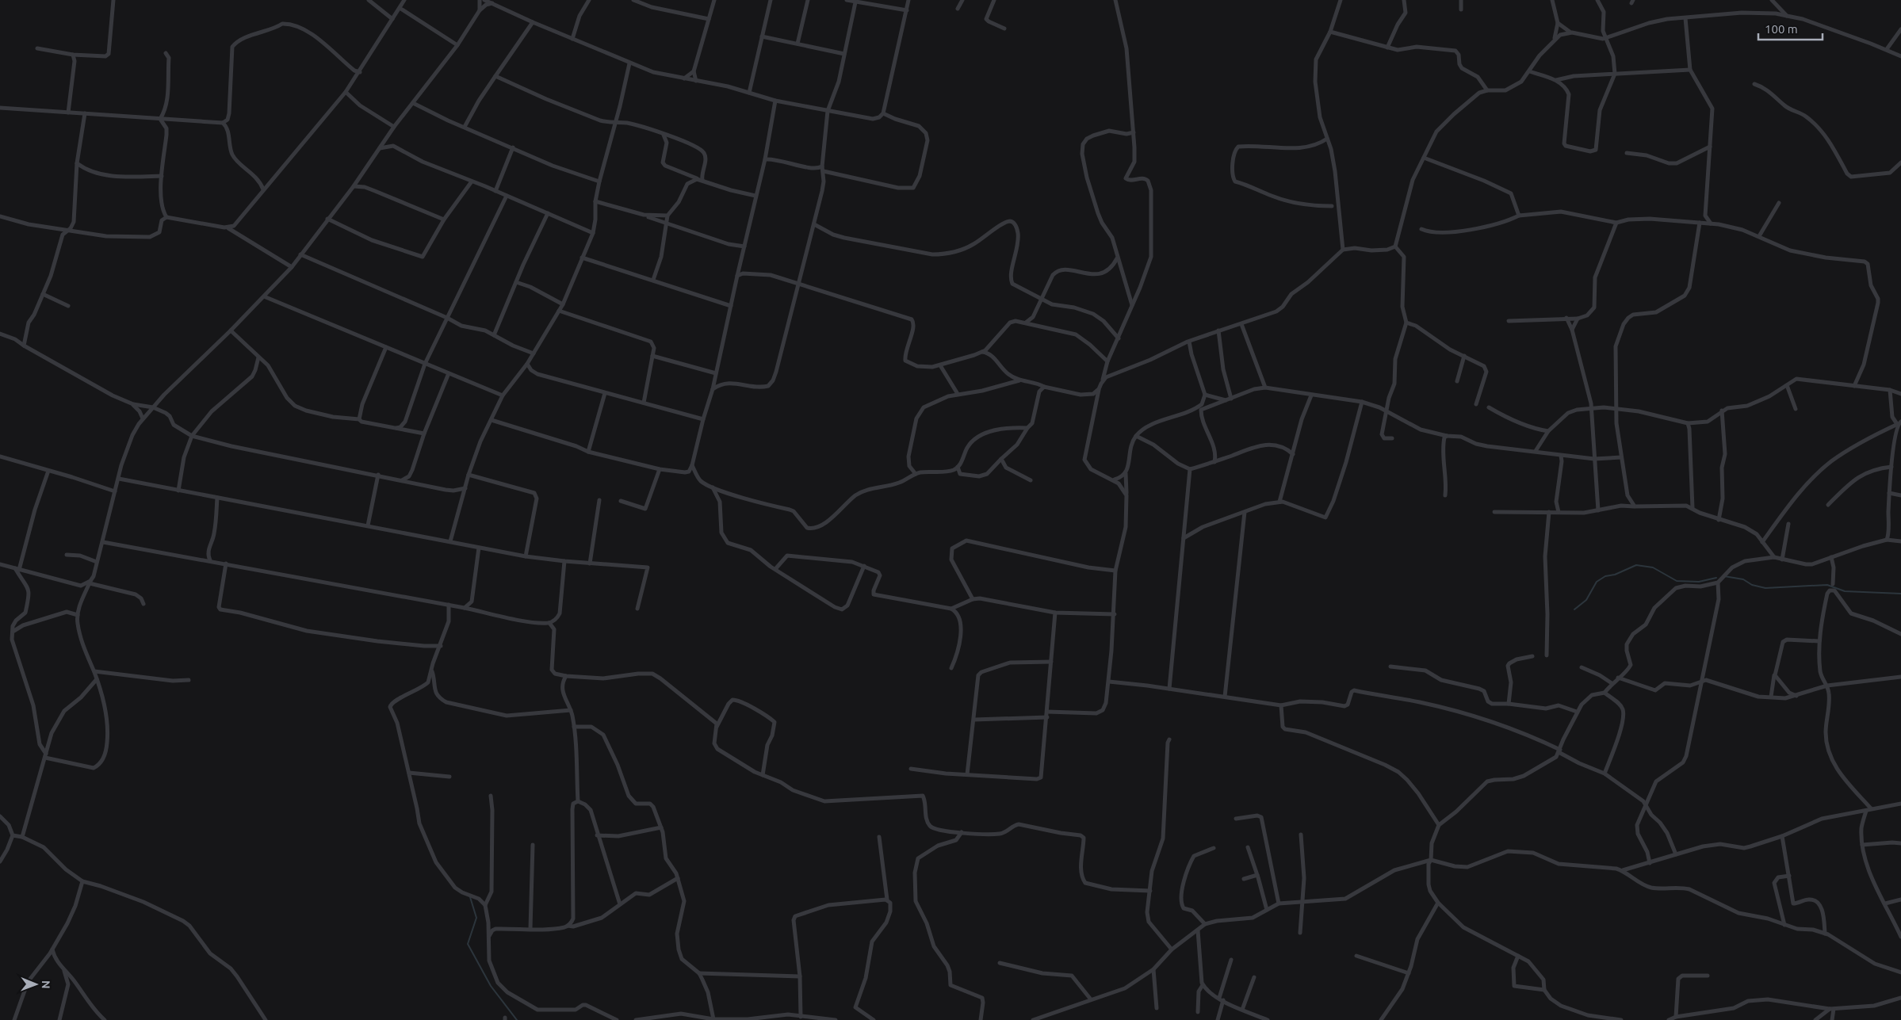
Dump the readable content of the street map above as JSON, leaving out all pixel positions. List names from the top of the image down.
{
  "scale_bar": "100 m",
  "north": "right"
}
